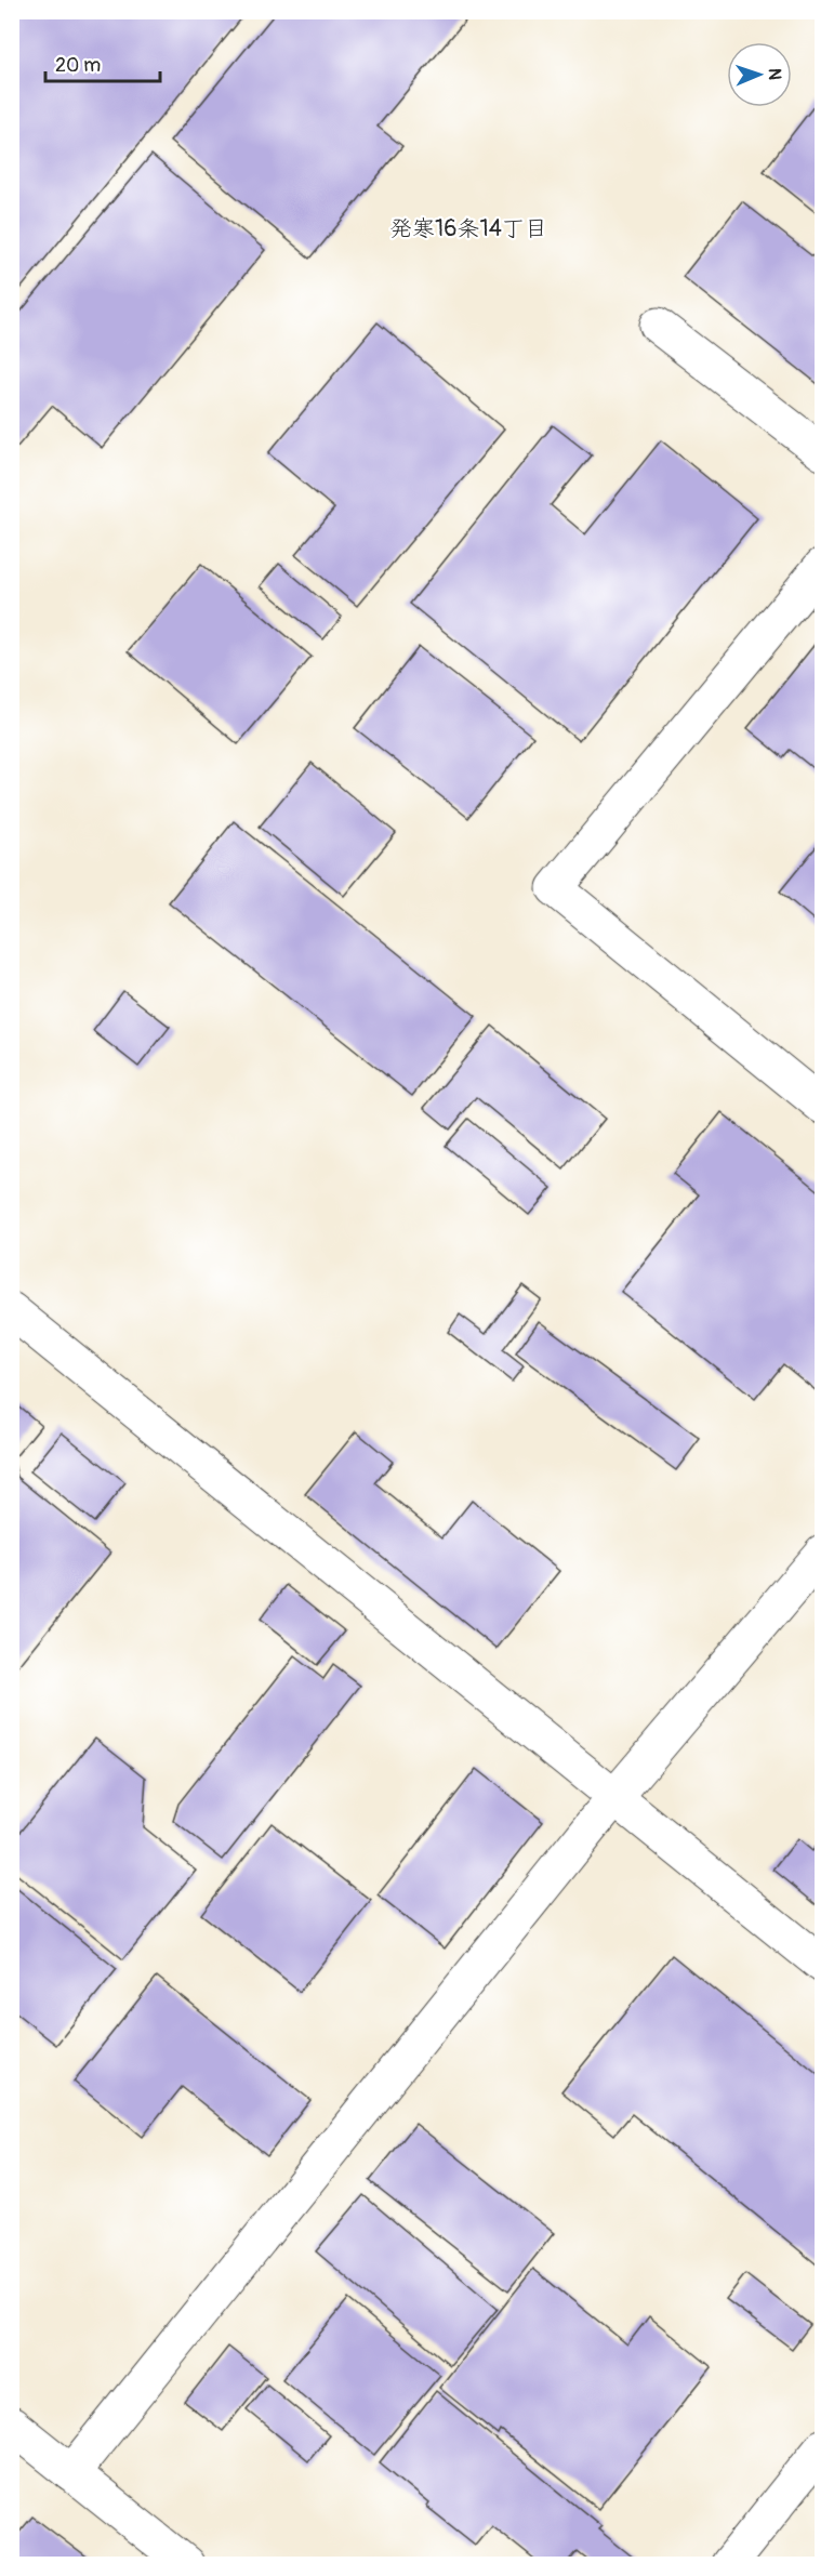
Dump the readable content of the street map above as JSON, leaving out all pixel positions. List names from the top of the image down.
{
  "districts": ["発寒16条14丁目"],
  "scale_bar": "20 m",
  "north": "right"
}
